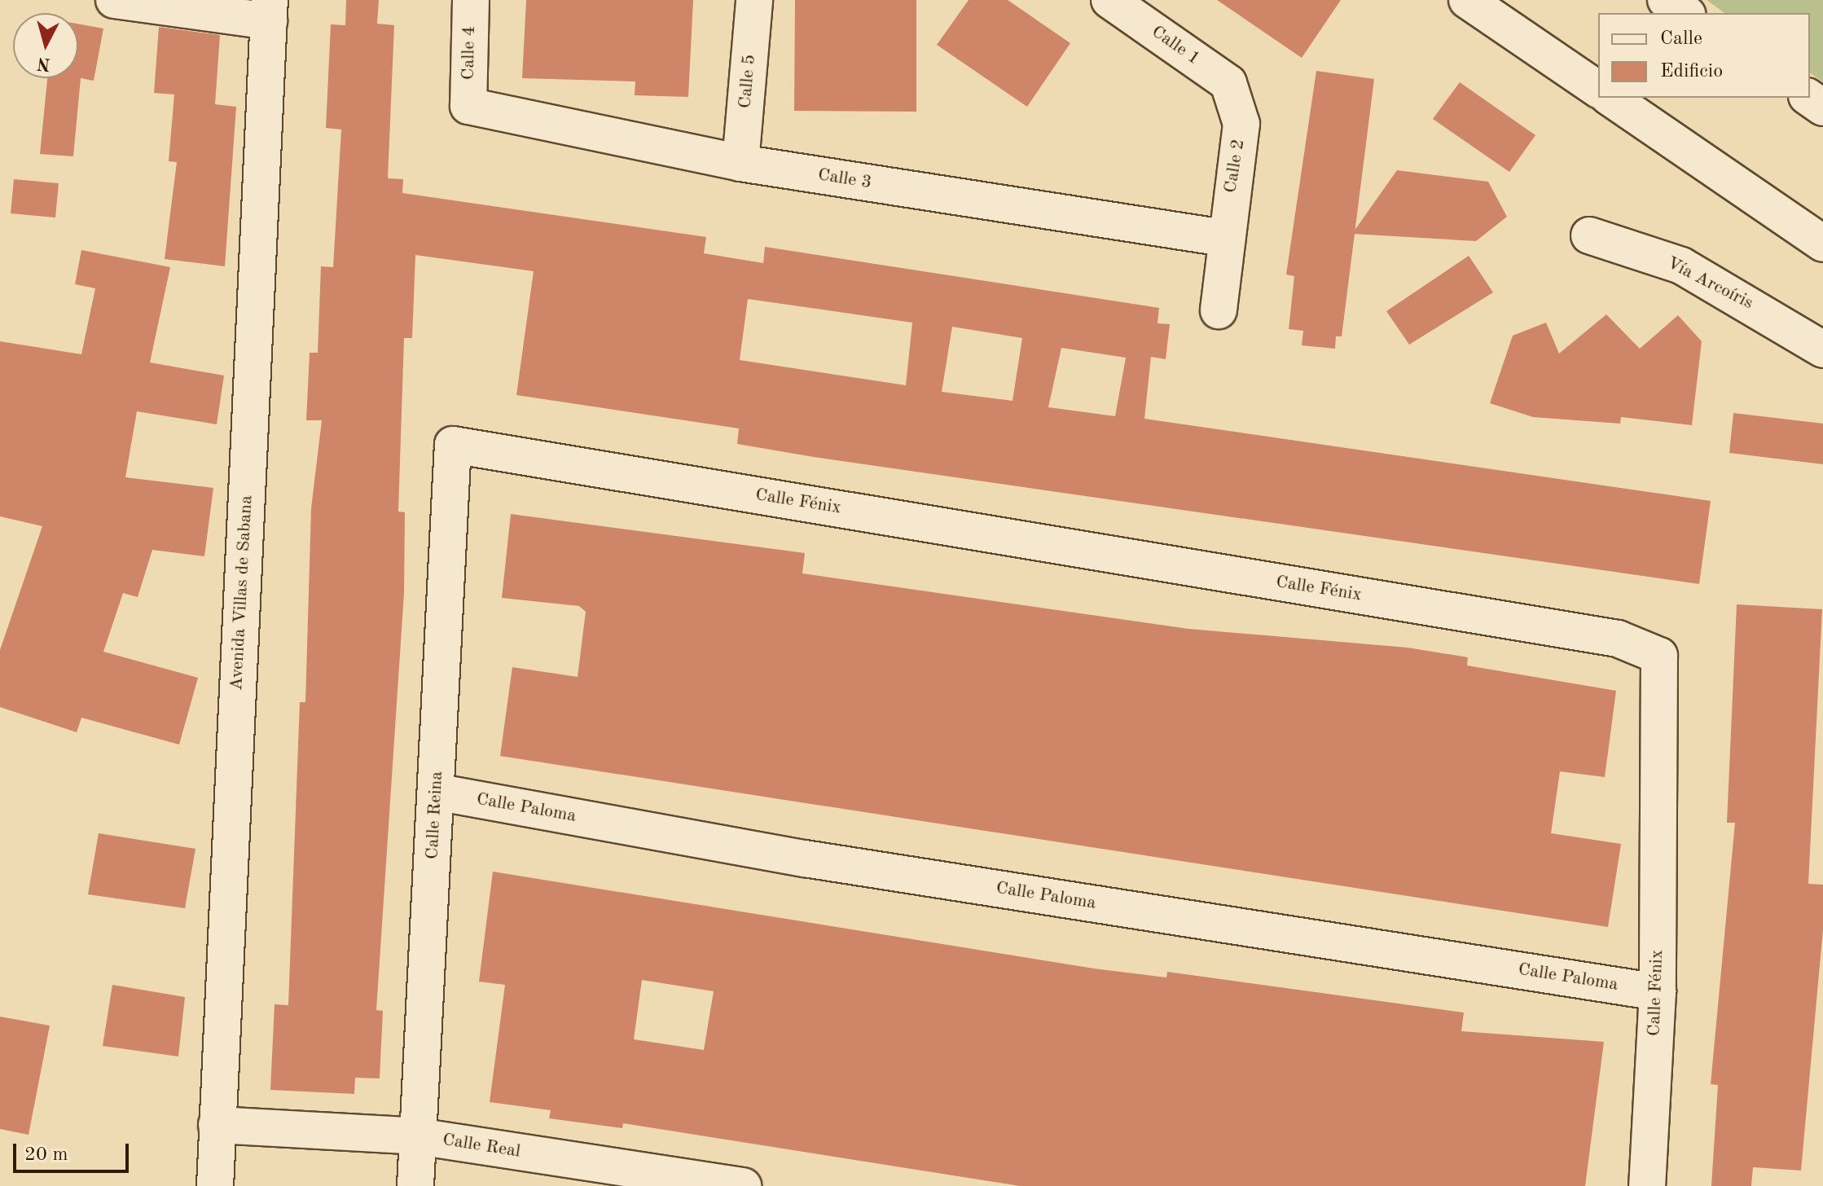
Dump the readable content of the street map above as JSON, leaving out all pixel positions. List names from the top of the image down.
{
  "streets": {
    "street": [
      "Calle 1",
      "Calle 4",
      "Calle 5",
      "Calle 2",
      "Calle 3",
      "Vía Arcoíris",
      "Calle Fénix",
      "Avenida Villas de Sabana",
      "Calle Paloma",
      "Calle Reina",
      "Calle Real"
    ]
  },
  "crossings": [
    ["Calle 1", "Calle 2"],
    ["Calle 4", "Calle 3"],
    ["Calle 5", "Calle 3"],
    ["Calle 2", "Calle 3"],
    ["Calle Fénix", "Calle Paloma"],
    ["Calle Fénix", "Calle Reina"],
    ["Avenida Villas de Sabana", "Calle Real"],
    ["Calle Paloma", "Calle Reina"],
    ["Calle Reina", "Calle Real"]
  ],
  "legend": ["Calle", "Edificio"],
  "scale_bar": "20 m",
  "north": "bottom"
}
